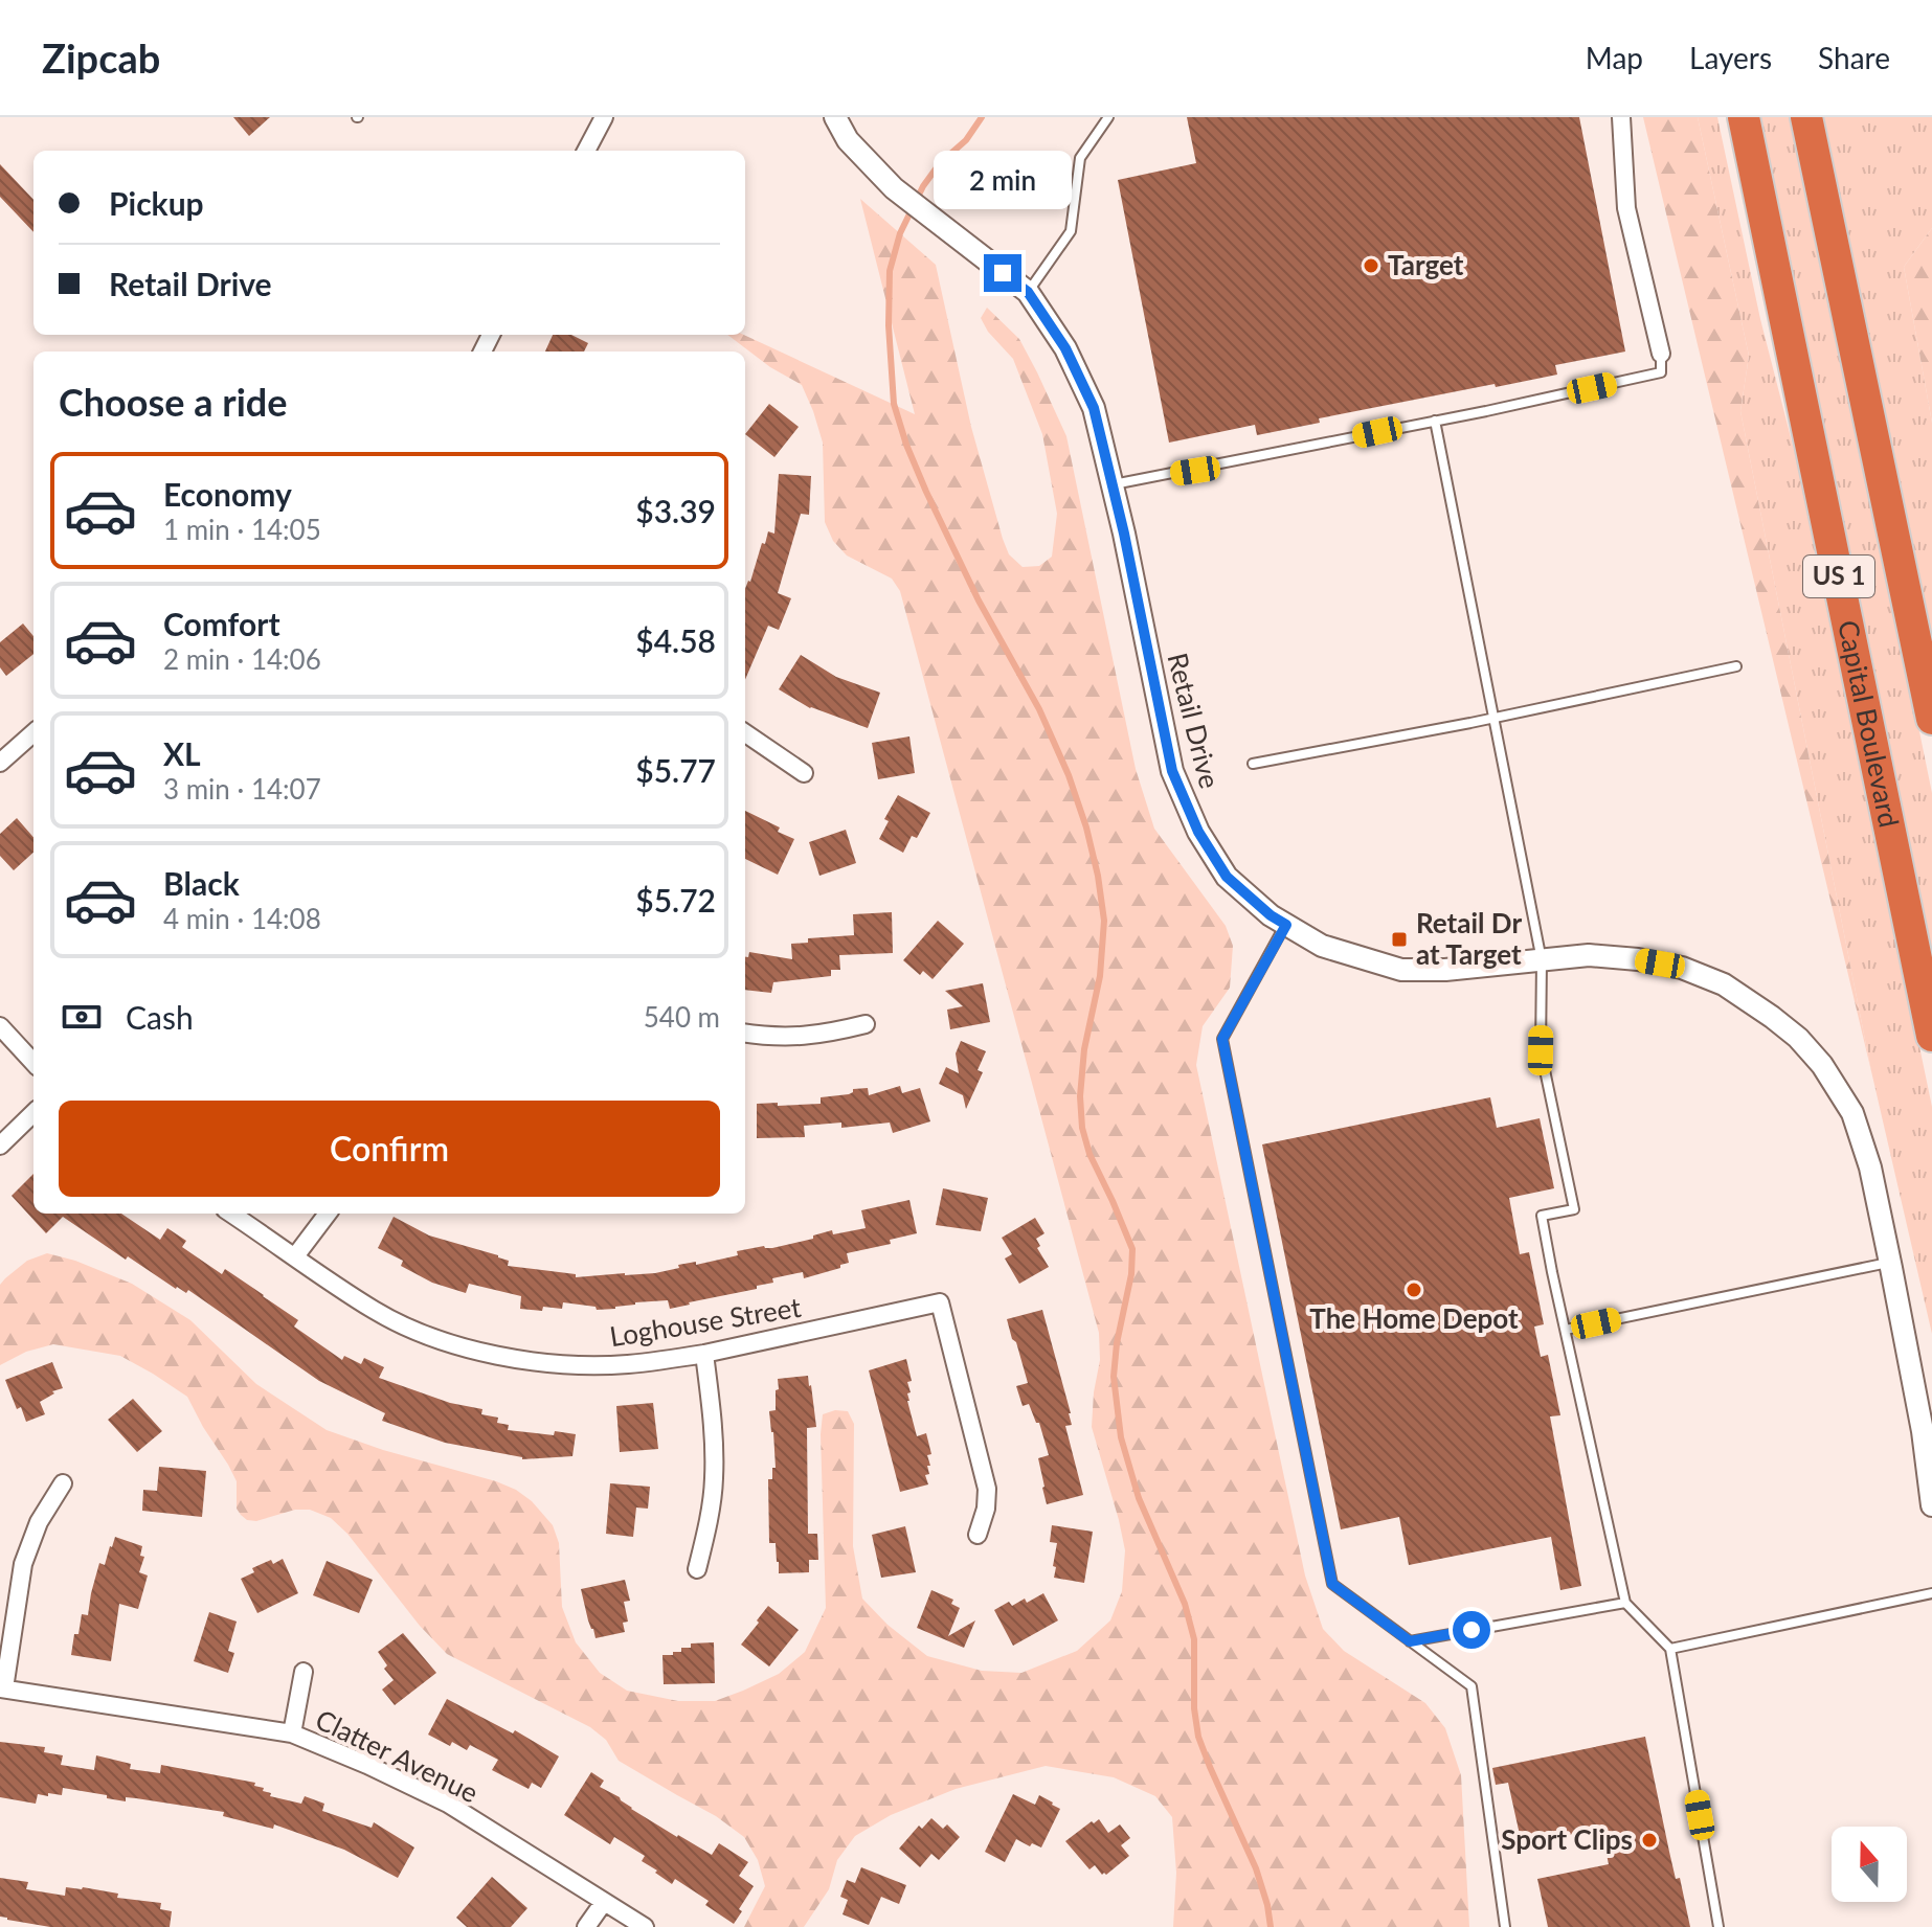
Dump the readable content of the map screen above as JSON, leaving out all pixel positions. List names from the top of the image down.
{
  "streets": {
    "highway": ["US 1", "Capital Boulevard"],
    "street": ["Retail Drive", "Loghouse Street", "Clatter Avenue"]
  },
  "places": {
    "other": ["Target", "The Home Depot", "Sport Clips"],
    "transit": ["Retail Dr at Target"]
  },
  "north": "top",
  "page": {
    "header": "Zipcab",
    "nav": ["Map", "Layers", "Share"],
    "bubble": "2 min",
    "banner": ["Pickup", "Retail Drive"],
    "heading": "Choose a ride",
    "list": [
      {
        "name": "Economy",
        "note": "1 min · 14:05",
        "value": "$3.39"
      },
      {
        "name": "Comfort",
        "note": "2 min · 14:06",
        "value": "$4.58"
      },
      {
        "name": "XL",
        "note": "3 min · 14:07",
        "value": "$5.77"
      },
      {
        "name": "Black",
        "note": "4 min · 14:08",
        "value": "$5.72"
      }
    ],
    "pay": ["Cash", "540 m"],
    "buttons": "Confirm"
  }
}
